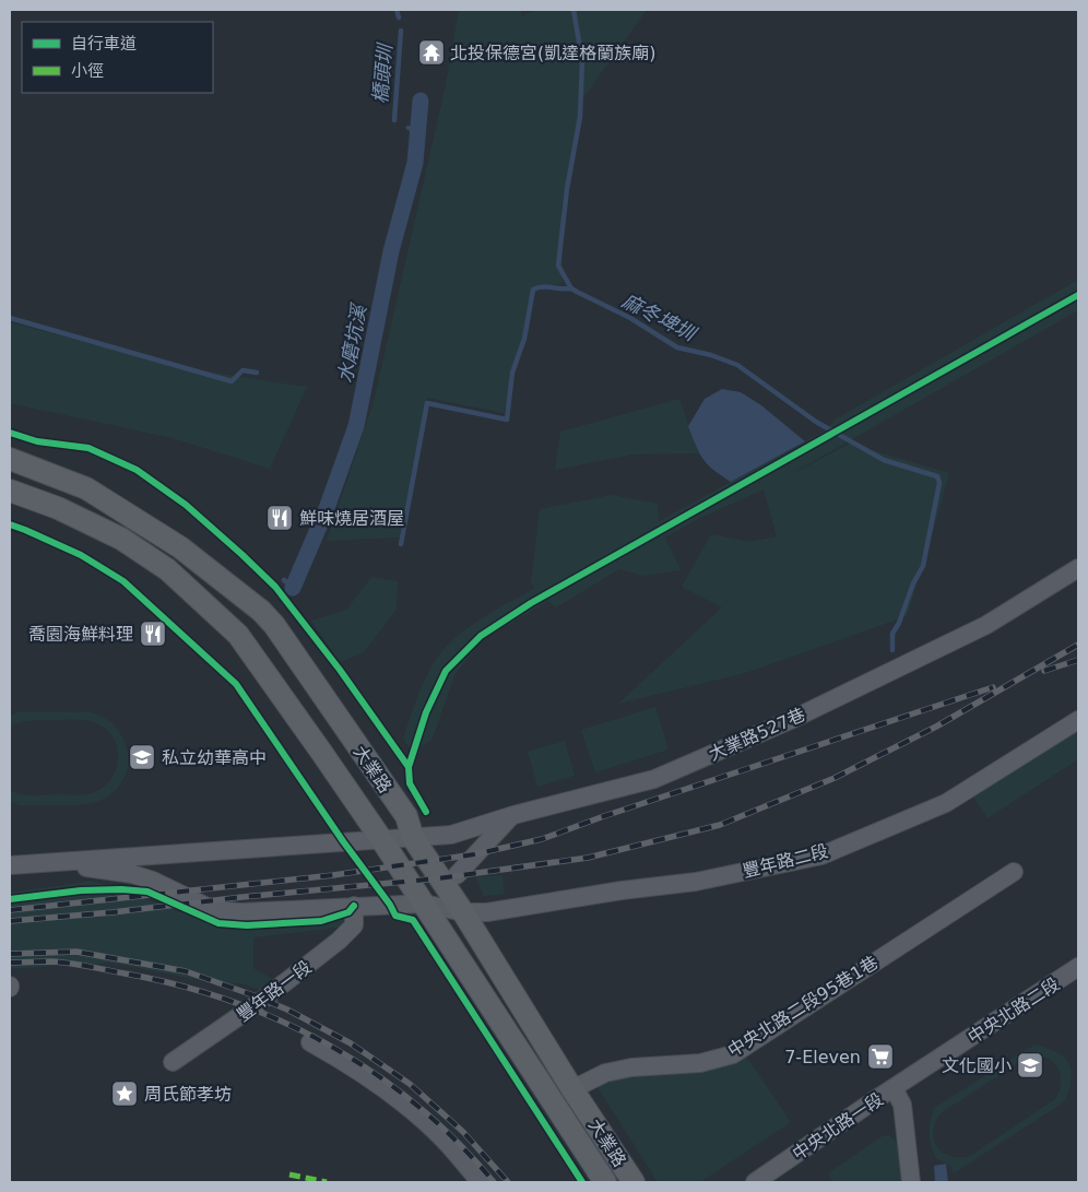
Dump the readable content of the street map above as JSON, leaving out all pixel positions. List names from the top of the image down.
{
  "streets": {
    "main road": ["大業路"],
    "street": [
      "大業路527巷",
      "豐年路二段",
      "豐年路一段",
      "中央北路二段95巷1巷",
      "中央北路二段",
      "中央北路一段"
    ]
  },
  "crossings": [
    ["大業路527巷", "大業路"],
    ["大業路527巷", "豐年路二段"],
    ["大業路", "豐年路二段"],
    ["大業路", "中央北路二段95巷1巷"],
    ["豐年路二段", "豐年路一段"],
    ["中央北路二段", "中央北路一段"]
  ],
  "water": ["橋頭圳", "麻冬埤圳", "水磨坑溪"],
  "places": {
    "temple": ["北投保德宮(凱達格蘭族廟)"],
    "restaurant": ["鮮味燒居酒屋", "喬園海鮮料理"],
    "school or university": ["私立幼華高中", "文化國小"],
    "supermarket": ["7-Eleven"],
    "place": ["周氏節孝坊"]
  },
  "legend": ["自行車道", "小徑"]
}
